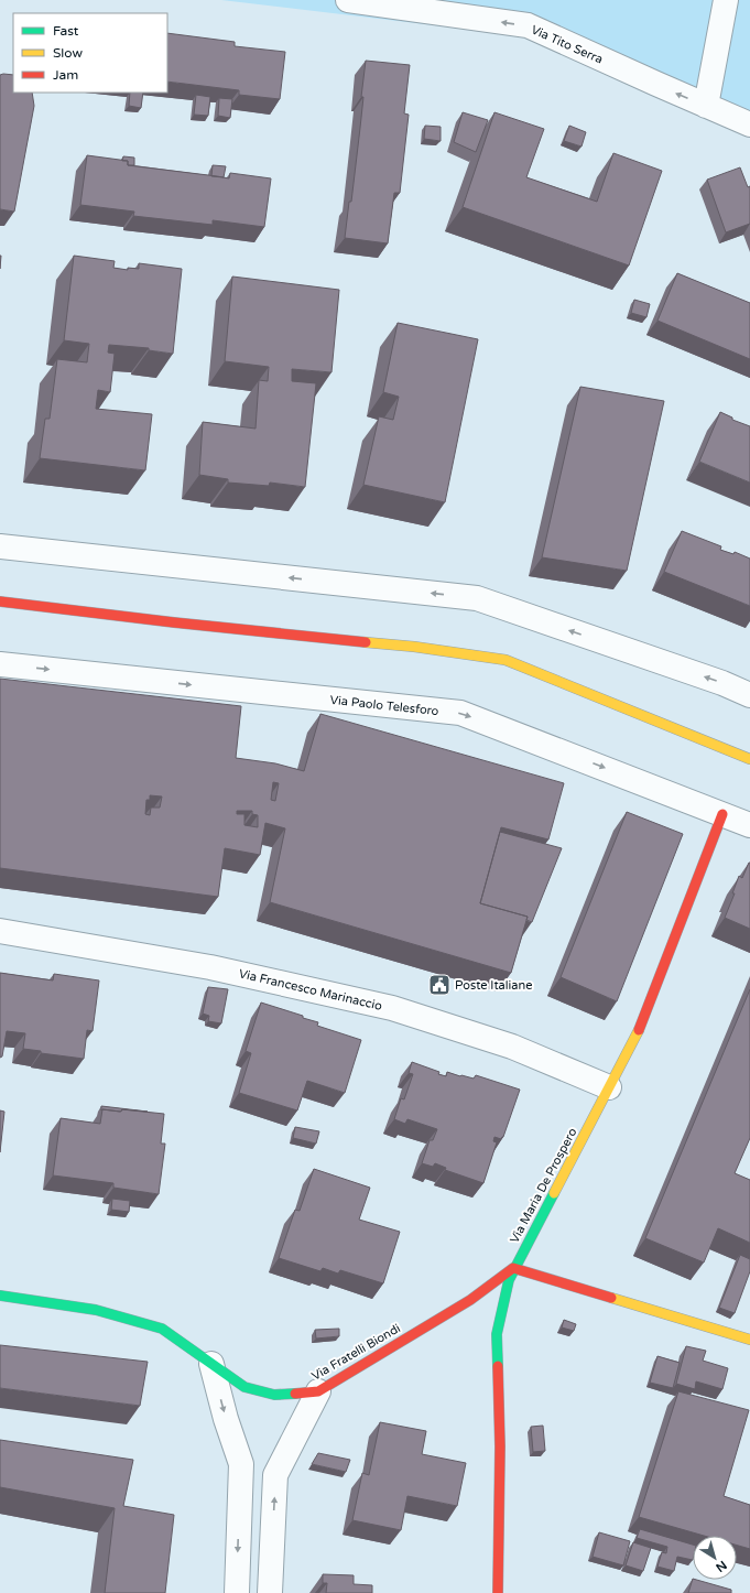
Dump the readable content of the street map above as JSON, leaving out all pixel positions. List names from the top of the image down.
{
  "streets": {
    "street": [
      "Via Tito Serra",
      "Via Paolo Telesforo",
      "Via Francesco Marinaccio",
      "Via Maria De Prospero",
      "Via Fratelli Biondi"
    ]
  },
  "crossings": [
    ["Via Paolo Telesforo", "Via Maria De Prospero"],
    ["Via Francesco Marinaccio", "Via Maria De Prospero"],
    ["Via Maria De Prospero", "Via Fratelli Biondi"]
  ],
  "one_way": ["Via Tito Serra"],
  "places": {
    "public building": ["Poste Italiane"]
  },
  "legend": ["Fast", "Slow", "Jam"],
  "north": "bottom right"
}
